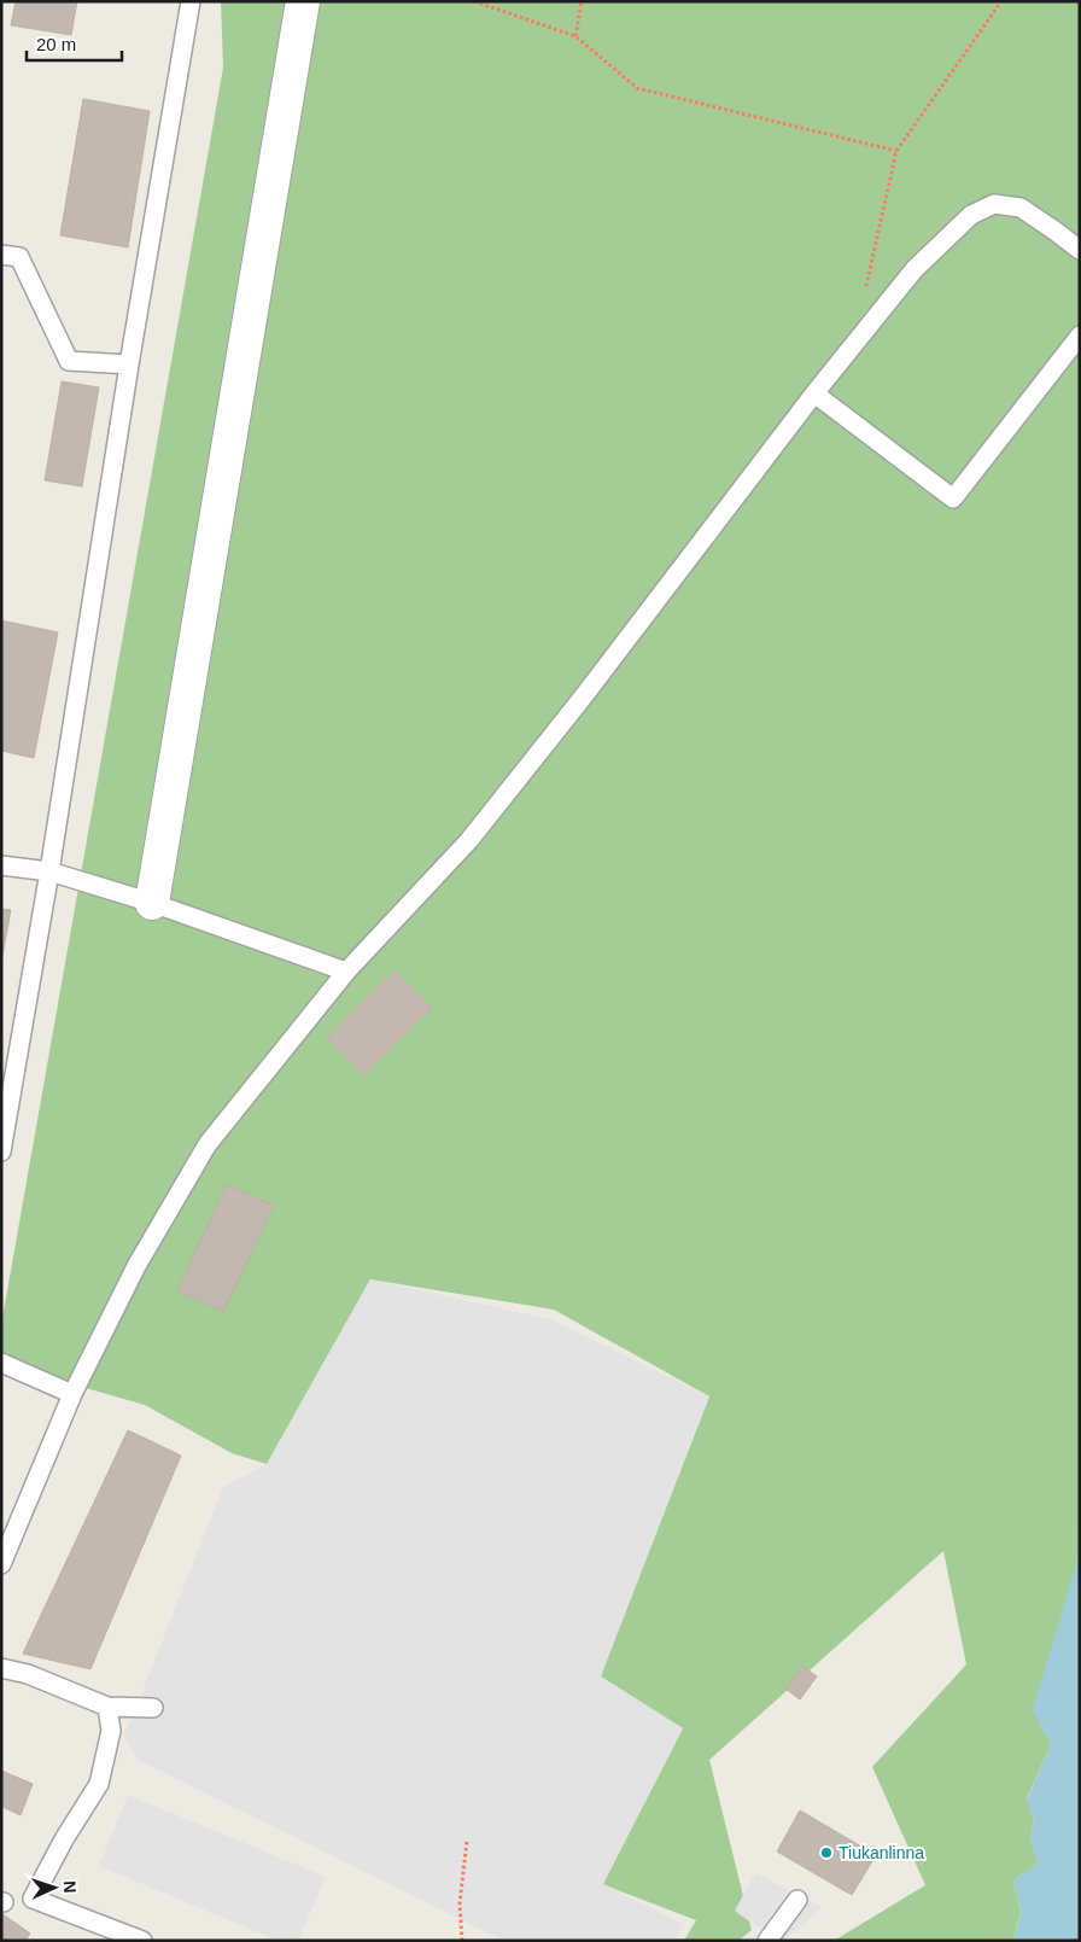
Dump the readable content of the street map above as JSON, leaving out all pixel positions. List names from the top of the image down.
{
  "places": ["Tiukanlinna"],
  "scale_bar": "20 m",
  "north": "right"
}
